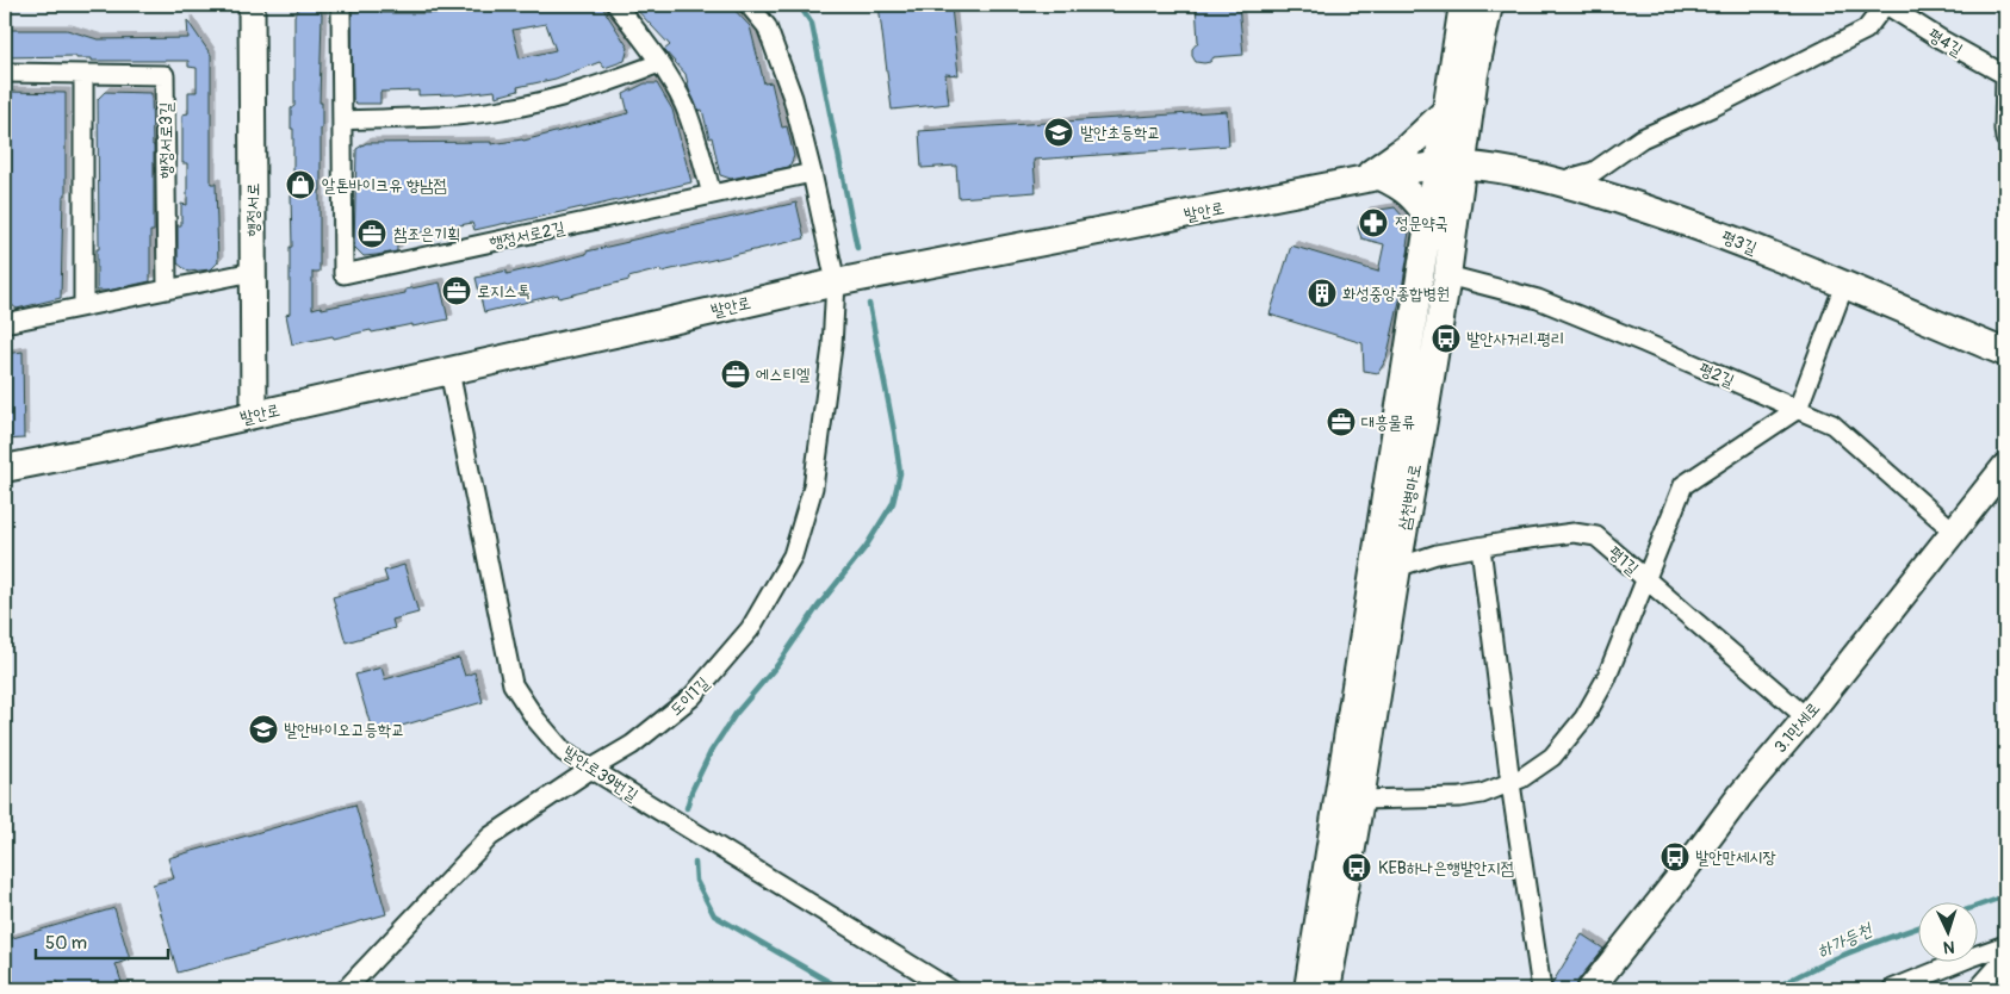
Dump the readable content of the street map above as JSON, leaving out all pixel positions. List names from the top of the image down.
{
  "streets": {
    "main road": ["발안로", "평3길", "삼천병마로"],
    "street": [
      "평4길",
      "행정서로3길",
      "행정서로",
      "행정서로2길",
      "평2길",
      "평1길",
      "도이1길",
      "3.1만세로",
      "발안로39번길"
    ]
  },
  "crossings": [
    ["행정서로", "발안로"],
    ["발안로", "평3길"],
    ["발안로", "삼천병마로"],
    ["발안로", "도이1길"],
    ["발안로", "발안로39번길"],
    ["평3길", "삼천병마로"],
    ["평2길", "삼천병마로"],
    ["평2길", "3.1만세로"],
    ["삼천병마로", "평1길"],
    ["평1길", "3.1만세로"],
    ["도이1길", "발안로39번길"]
  ],
  "water": ["하가등천"],
  "places": {
    "school or university": ["발안초등학교", "발안바이오고등학교"],
    "shop": ["알톤바이크유 향남점"],
    "pharmacy": ["정문약국"],
    "office": [
      "참조은기획",
      "로지스톡",
      "에스티엘",
      "대흥물류"
    ],
    "building": ["화성중앙종합병원"],
    "bus stop": ["발안사거리.평리", "발안만세시장", "KEB하나은행발안지점"]
  },
  "scale_bar": "50 m",
  "north": "bottom"
}
